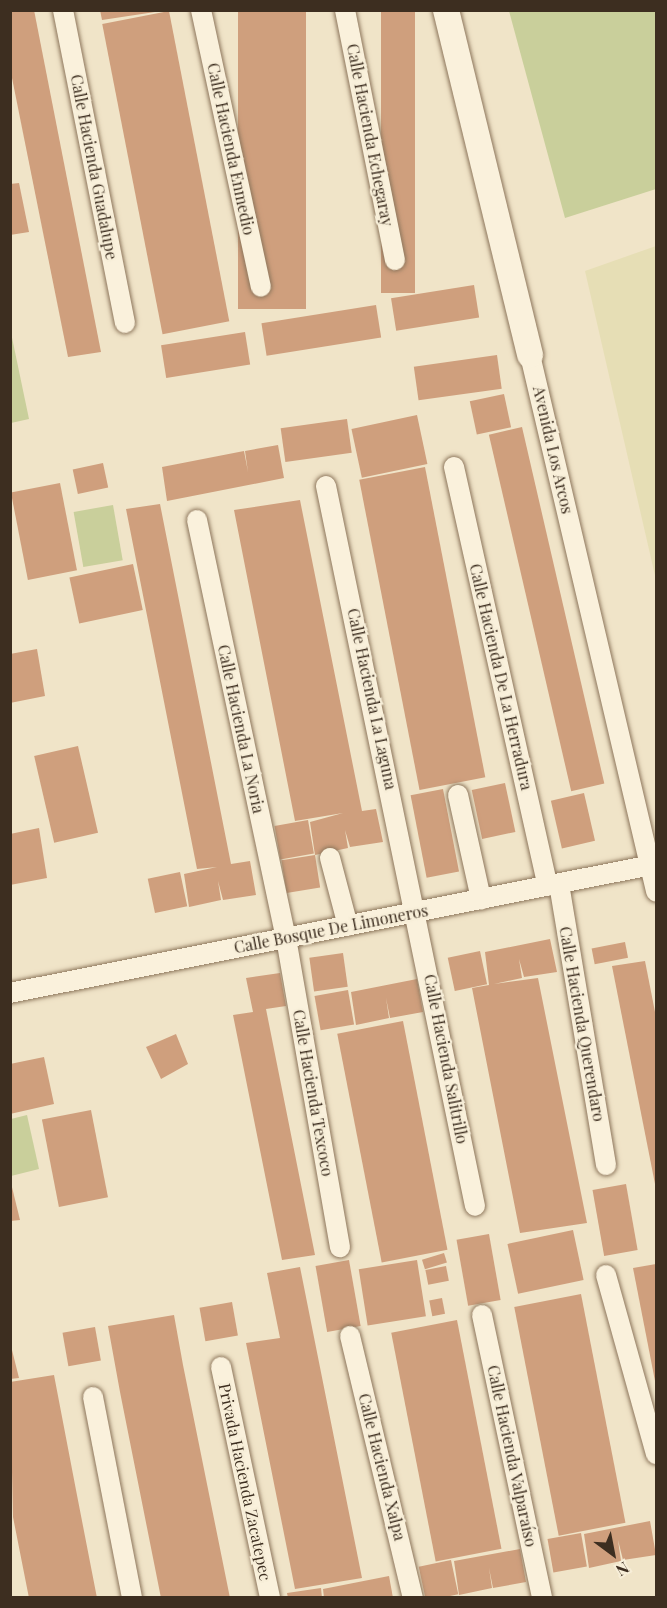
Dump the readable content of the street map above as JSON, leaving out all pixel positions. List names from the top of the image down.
{
  "streets": {
    "street": [
      "Calle Hacienda Echegaray",
      "Calle Hacienda Enmedio",
      "Calle Hacienda Guadalupe",
      "Avenida Los Arcos",
      "Calle Hacienda De La Herradura",
      "Calle Hacienda La Laguna",
      "Calle Hacienda La Noria",
      "Calle Bosque De Limoneros",
      "Calle Hacienda Querendaro",
      "Calle Hacienda Salitrillo",
      "Calle Hacienda Texcoco",
      "Calle Hacienda Valparaíso",
      "Calle Hacienda Xalpa",
      "Privada Hacienda Zacatepec"
    ]
  },
  "crossings": [
    ["Avenida Los Arcos", "Calle Bosque De Limoneros"],
    ["Calle Hacienda De La Herradura", "Calle Bosque De Limoneros"],
    ["Calle Hacienda De La Herradura", "Calle Hacienda Querendaro"],
    ["Calle Hacienda La Laguna", "Calle Bosque De Limoneros"],
    ["Calle Hacienda La Laguna", "Calle Hacienda Salitrillo"],
    ["Calle Hacienda La Noria", "Calle Bosque De Limoneros"],
    ["Calle Hacienda La Noria", "Calle Hacienda Texcoco"],
    ["Calle Bosque De Limoneros", "Calle Hacienda Querendaro"],
    ["Calle Bosque De Limoneros", "Calle Hacienda Salitrillo"],
    ["Calle Bosque De Limoneros", "Calle Hacienda Texcoco"]
  ],
  "north": "bottom right"
}
